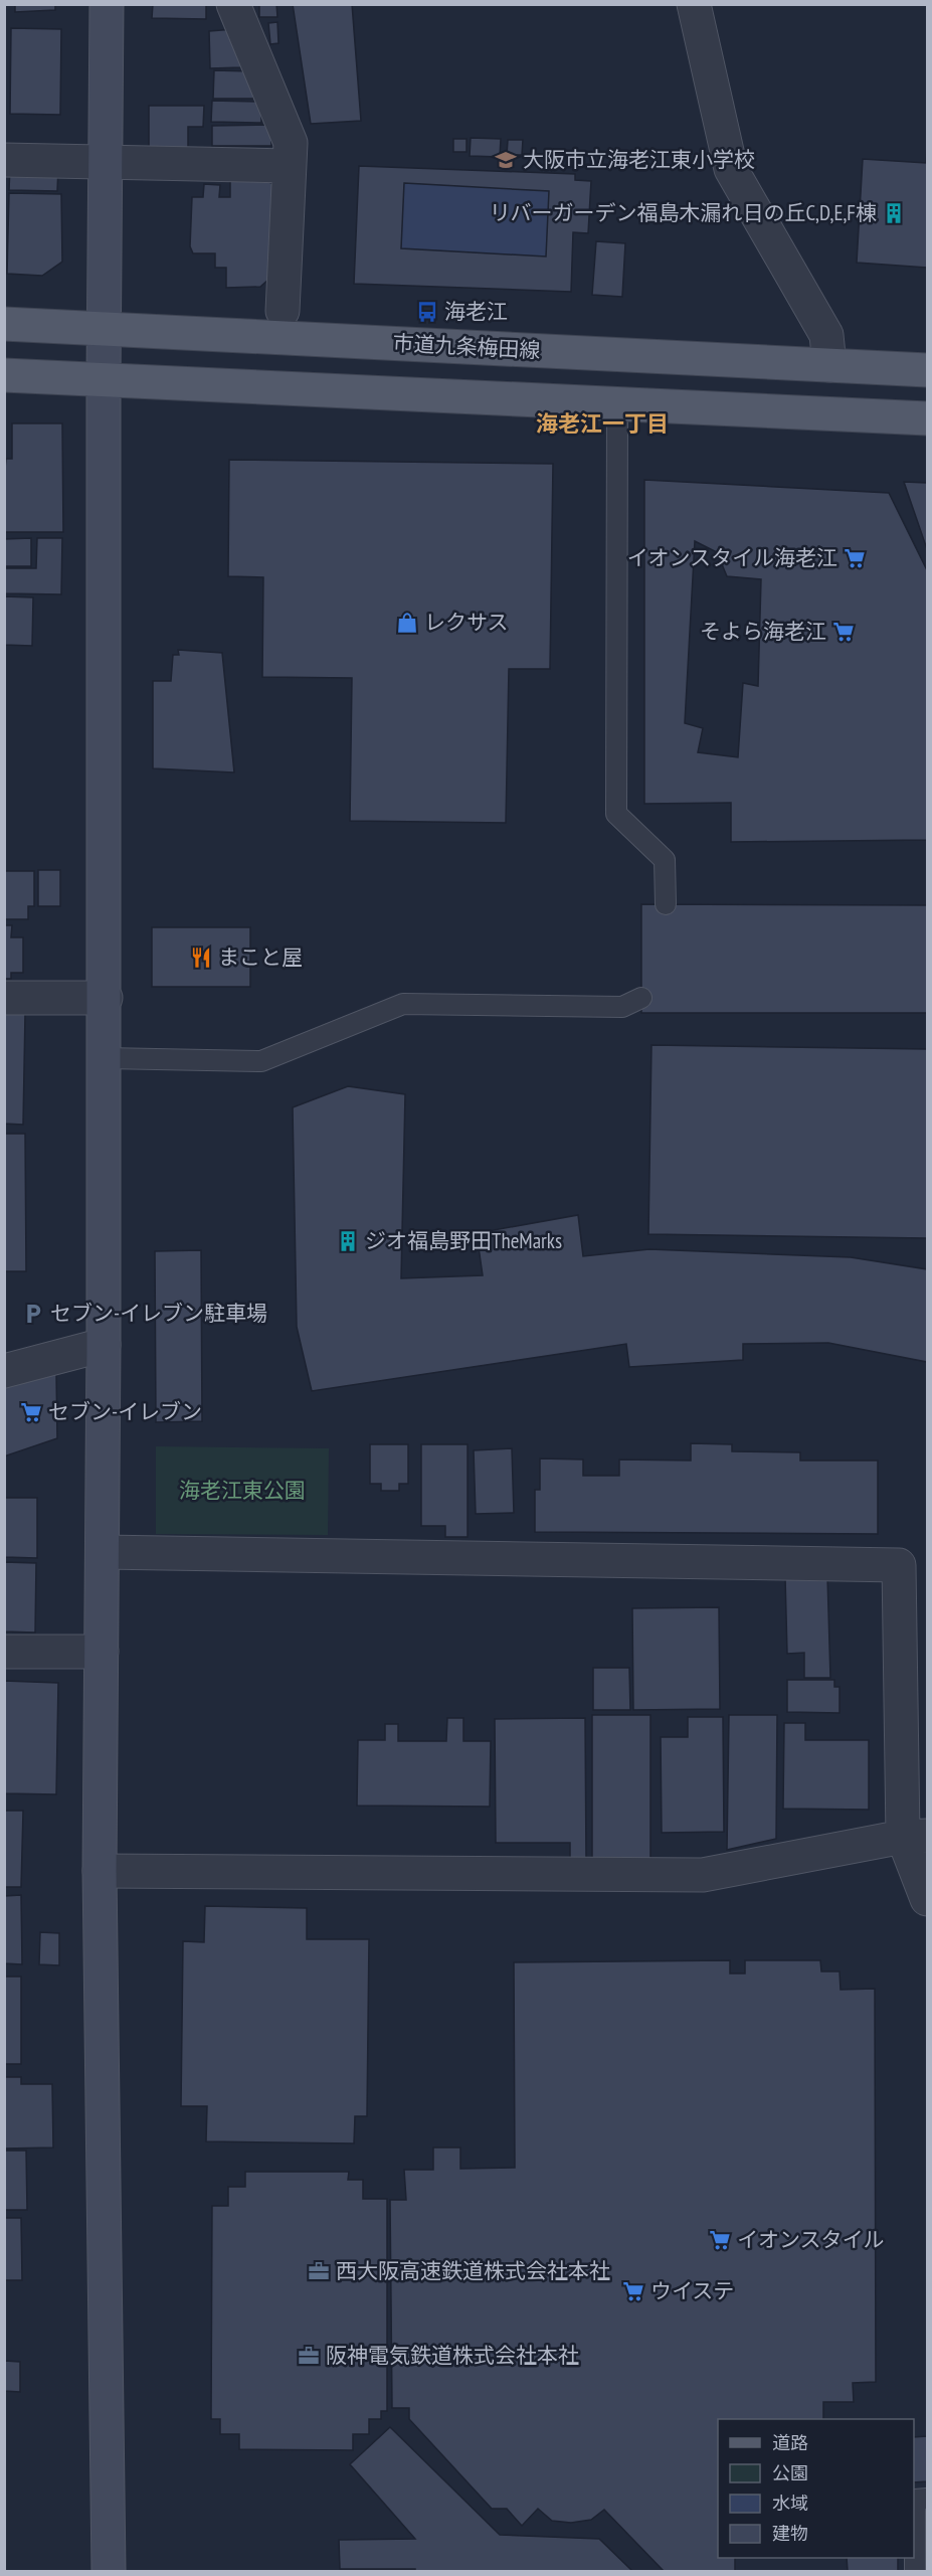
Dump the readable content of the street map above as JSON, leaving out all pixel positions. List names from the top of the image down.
{
  "streets": {
    "main road": ["市道九条梅田線"]
  },
  "districts": ["海老江一丁目"],
  "parks": ["海老江東公園"],
  "places": {
    "school or university": ["大阪市立海老江東小学校"],
    "building": ["リバーガーデン福島木漏れ日の丘C,D,E,F棟", "ジオ福島野田TheMarks"],
    "bus stop": ["海老江"],
    "supermarket": [
      "イオンスタイル海老江",
      "そよら海老江",
      "セブン-イレブン",
      "イオンスタイル",
      "ウイステ"
    ],
    "shop": ["レクサス"],
    "restaurant": ["まこと屋"],
    "parking": ["セブン-イレブン駐車場"],
    "office": ["西大阪高速鉄道株式会社本社", "阪神電気鉄道株式会社本社"]
  },
  "legend": [
    "道路",
    "公園",
    "水域",
    "建物"
  ]
}
